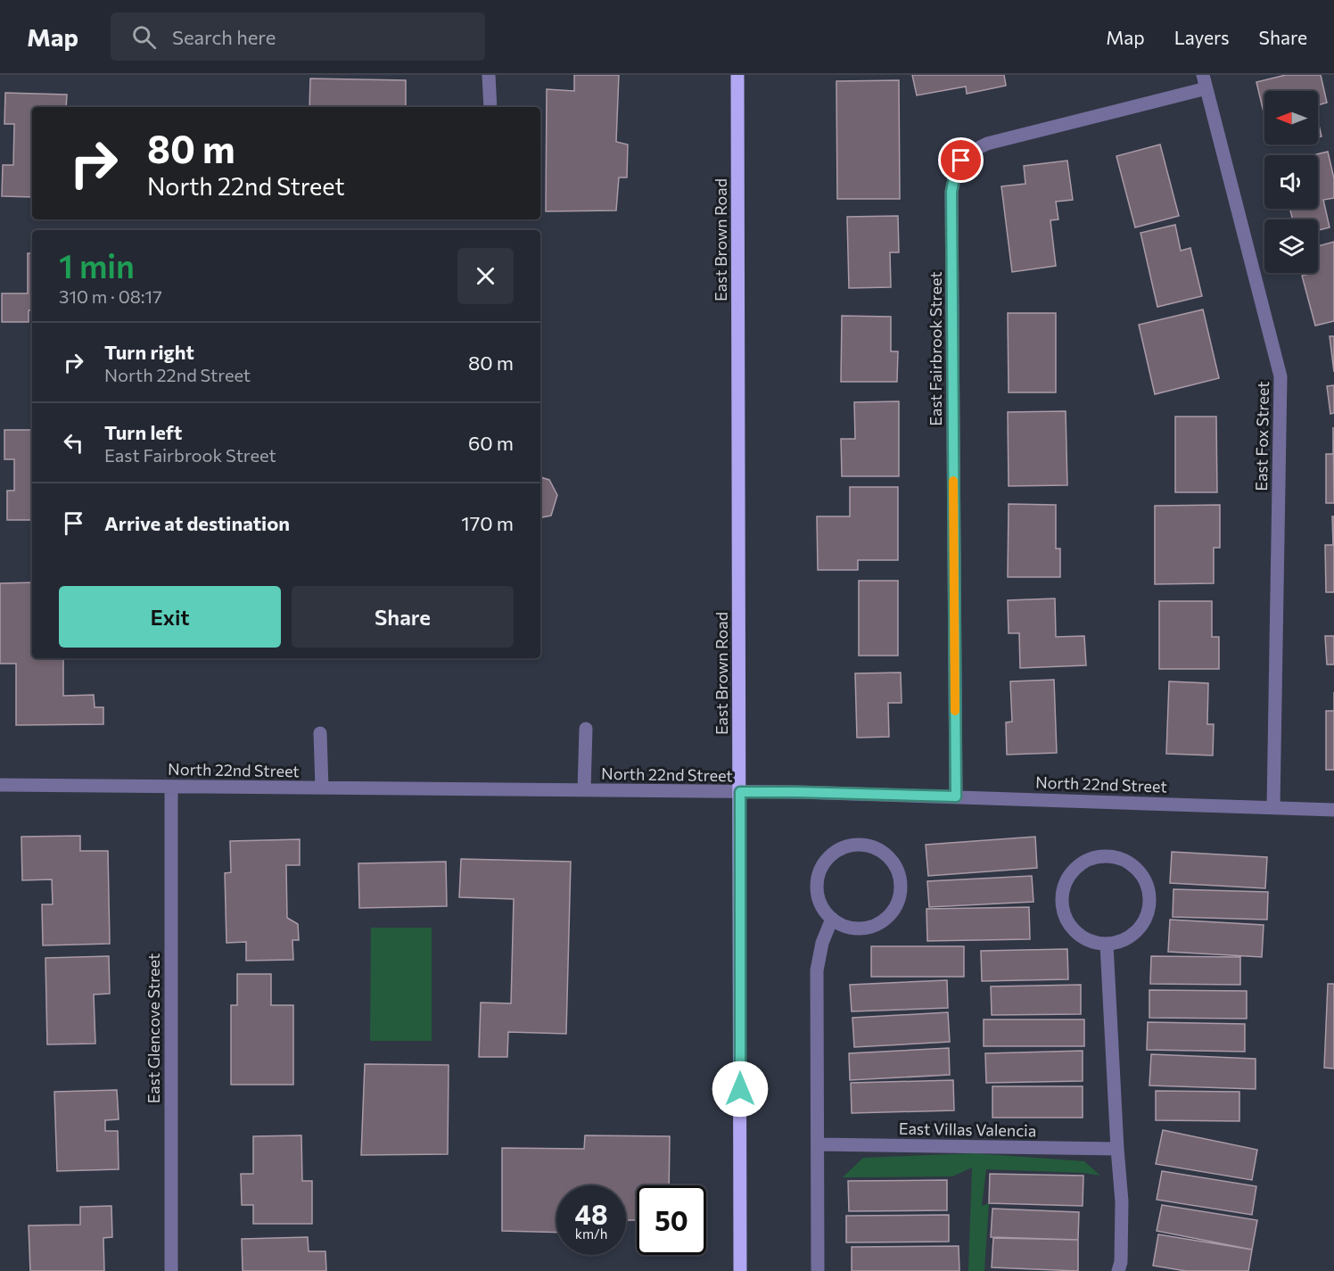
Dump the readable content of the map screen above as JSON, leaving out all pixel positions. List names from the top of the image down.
{
  "streets": {
    "main road": ["East Brown Road"],
    "street": [
      "East Fairbrook Street",
      "East Fox Street",
      "North 22nd Street",
      "East Glencove Street",
      "East Villas Valencia"
    ]
  },
  "crossings": [
    ["East Brown Road", "North 22nd Street"],
    ["East Fairbrook Street", "East Fox Street"],
    ["East Fairbrook Street", "North 22nd Street"],
    ["East Fox Street", "North 22nd Street"],
    ["North 22nd Street", "East Glencove Street"]
  ],
  "north": "left",
  "page": {
    "header": "Map",
    "search": "Search here",
    "nav": ["Map", "Layers", "Share"],
    "turn": ["80 m", "North 22nd Street"],
    "heading": ["1 min", "310 m · 08:17"],
    "list": [
      {
        "name": "Turn right",
        "note": "North 22nd Street",
        "value": "80 m"
      },
      {
        "name": "Turn left",
        "note": "East Fairbrook Street",
        "value": "60 m"
      },
      {
        "name": "Arrive at destination",
        "value": "170 m"
      }
    ],
    "buttons": ["Exit", "Share"],
    "speed": "48 km/h",
    "limit": "50"
  }
}
